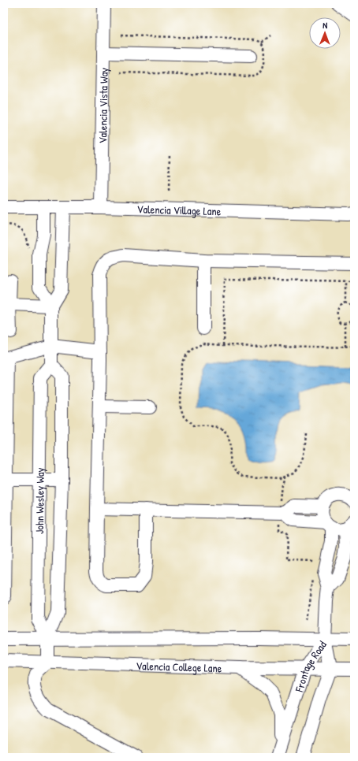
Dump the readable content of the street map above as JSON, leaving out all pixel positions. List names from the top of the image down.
{
  "streets": {
    "street": [
      "Valencia Vista Way",
      "Valencia Village Lane",
      "John Wesley Way",
      "Valencia College Lane",
      "Frontage Road"
    ]
  },
  "crossings": [
    ["Valencia Vista Way", "Valencia Village Lane"],
    ["John Wesley Way", "Valencia College Lane"],
    ["Valencia College Lane", "Frontage Road"]
  ],
  "north": "top"
}
